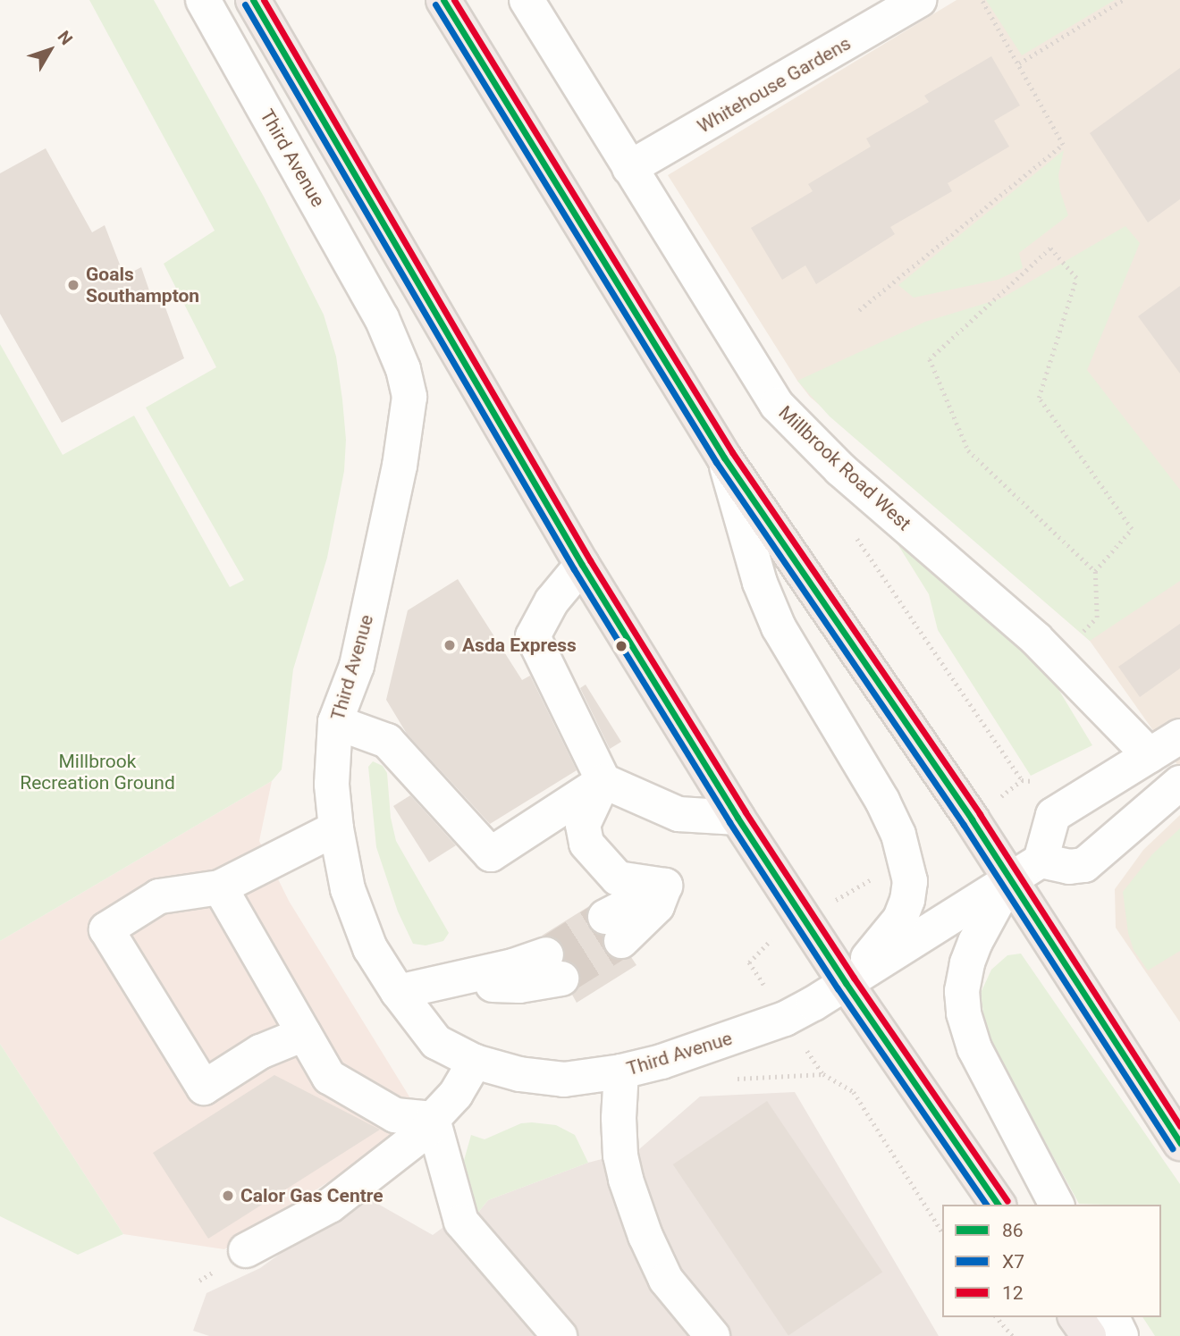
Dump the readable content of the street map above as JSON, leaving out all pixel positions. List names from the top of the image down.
{
  "streets": {
    "street": ["Whitehouse Gardens", "Third Avenue", "Millbrook Road West"]
  },
  "crossings": [
    ["Whitehouse Gardens", "Millbrook Road West"]
  ],
  "parks": ["Millbrook Recreation Ground"],
  "places": ["Goals Southampton", "Asda Express", "Calor Gas Centre"],
  "lines": ["transit line 86", "transit line 12", "transit line X7"],
  "legend": ["86", "X7", "12"],
  "north": "top right"
}
